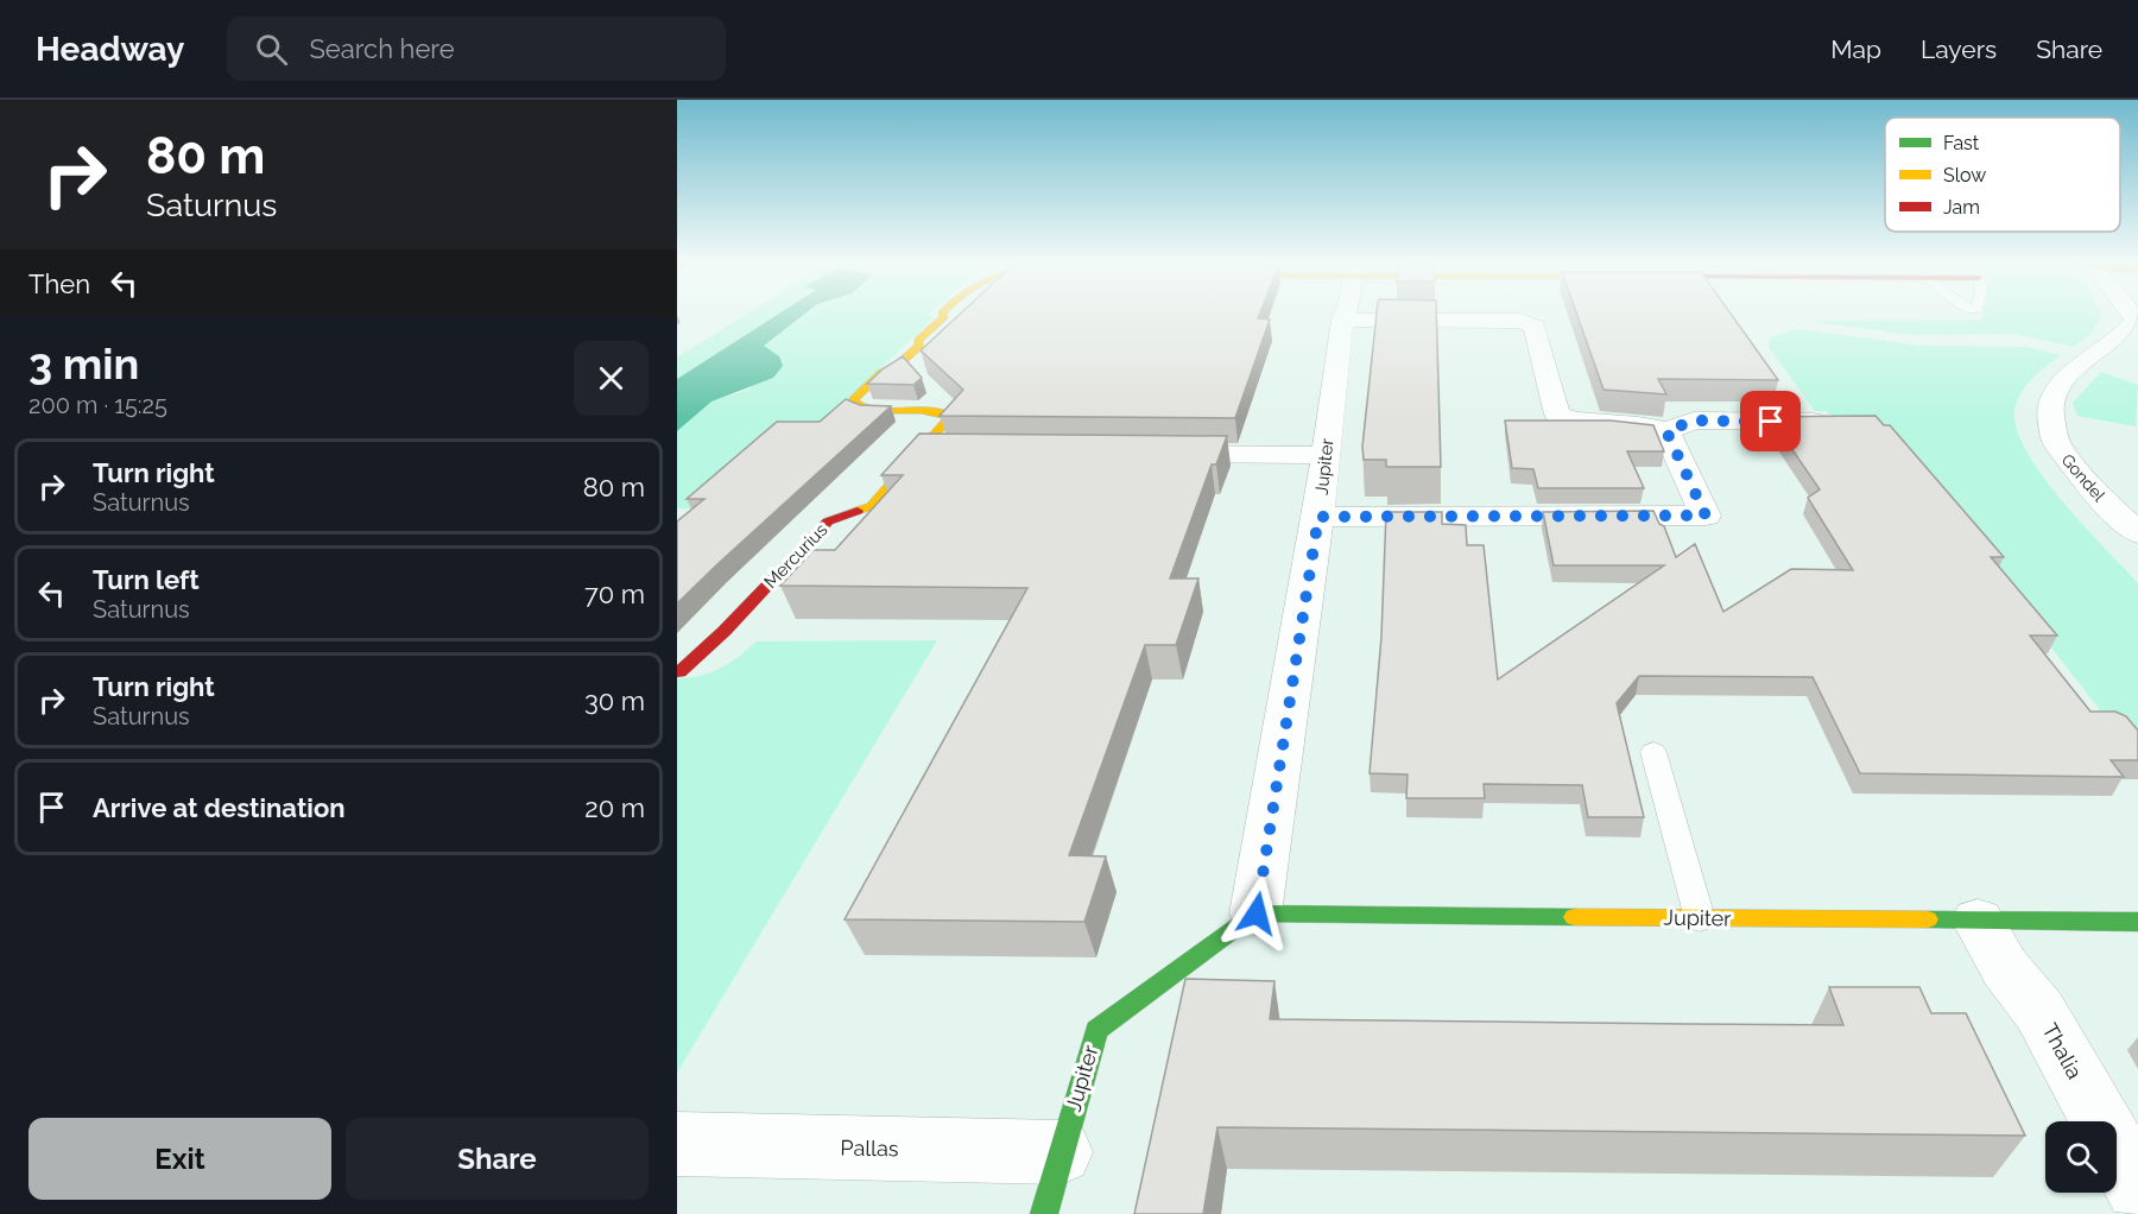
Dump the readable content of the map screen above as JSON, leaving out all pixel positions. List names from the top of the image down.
{
  "streets": {
    "street": [
      "Jupiter",
      "Gondel",
      "Mercurius",
      "Thalia",
      "Pallas"
    ]
  },
  "crossings": [
    ["Jupiter", "Thalia"],
    ["Jupiter", "Pallas"]
  ],
  "legend": ["Fast", "Slow", "Jam"],
  "page": {
    "header": "Headway",
    "search": "Search here",
    "nav": ["Map", "Layers", "Share"],
    "turn": ["80 m", "Saturnus"],
    "then": "Then",
    "heading": ["3 min", "200 m · 15:25"],
    "list": [
      {
        "name": "Turn right",
        "note": "Saturnus",
        "value": "80 m"
      },
      {
        "name": "Turn left",
        "note": "Saturnus",
        "value": "70 m"
      },
      {
        "name": "Turn right",
        "note": "Saturnus",
        "value": "30 m"
      },
      {
        "name": "Arrive at destination",
        "value": "20 m"
      }
    ],
    "buttons": ["Exit", "Share"]
  }
}
